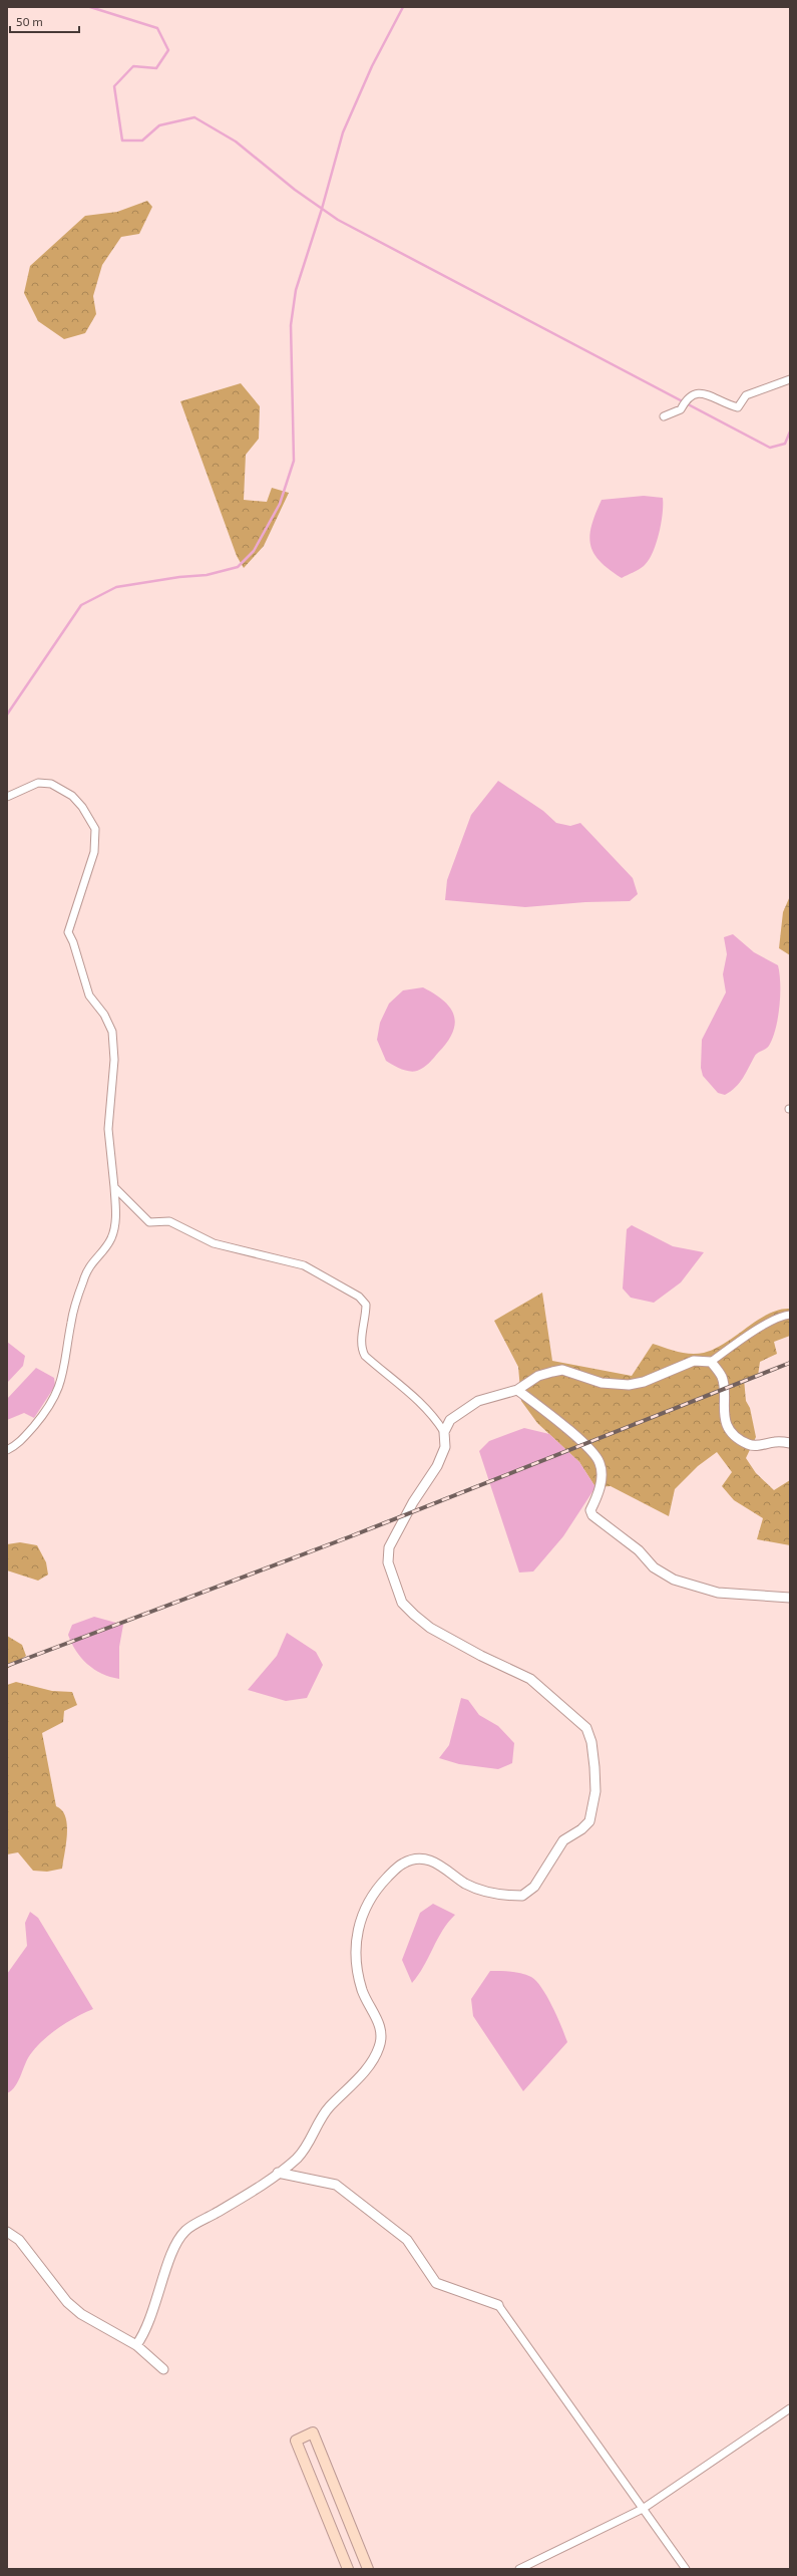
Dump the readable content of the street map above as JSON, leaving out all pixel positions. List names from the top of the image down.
{
  "scale_bar": "50 m"
}
